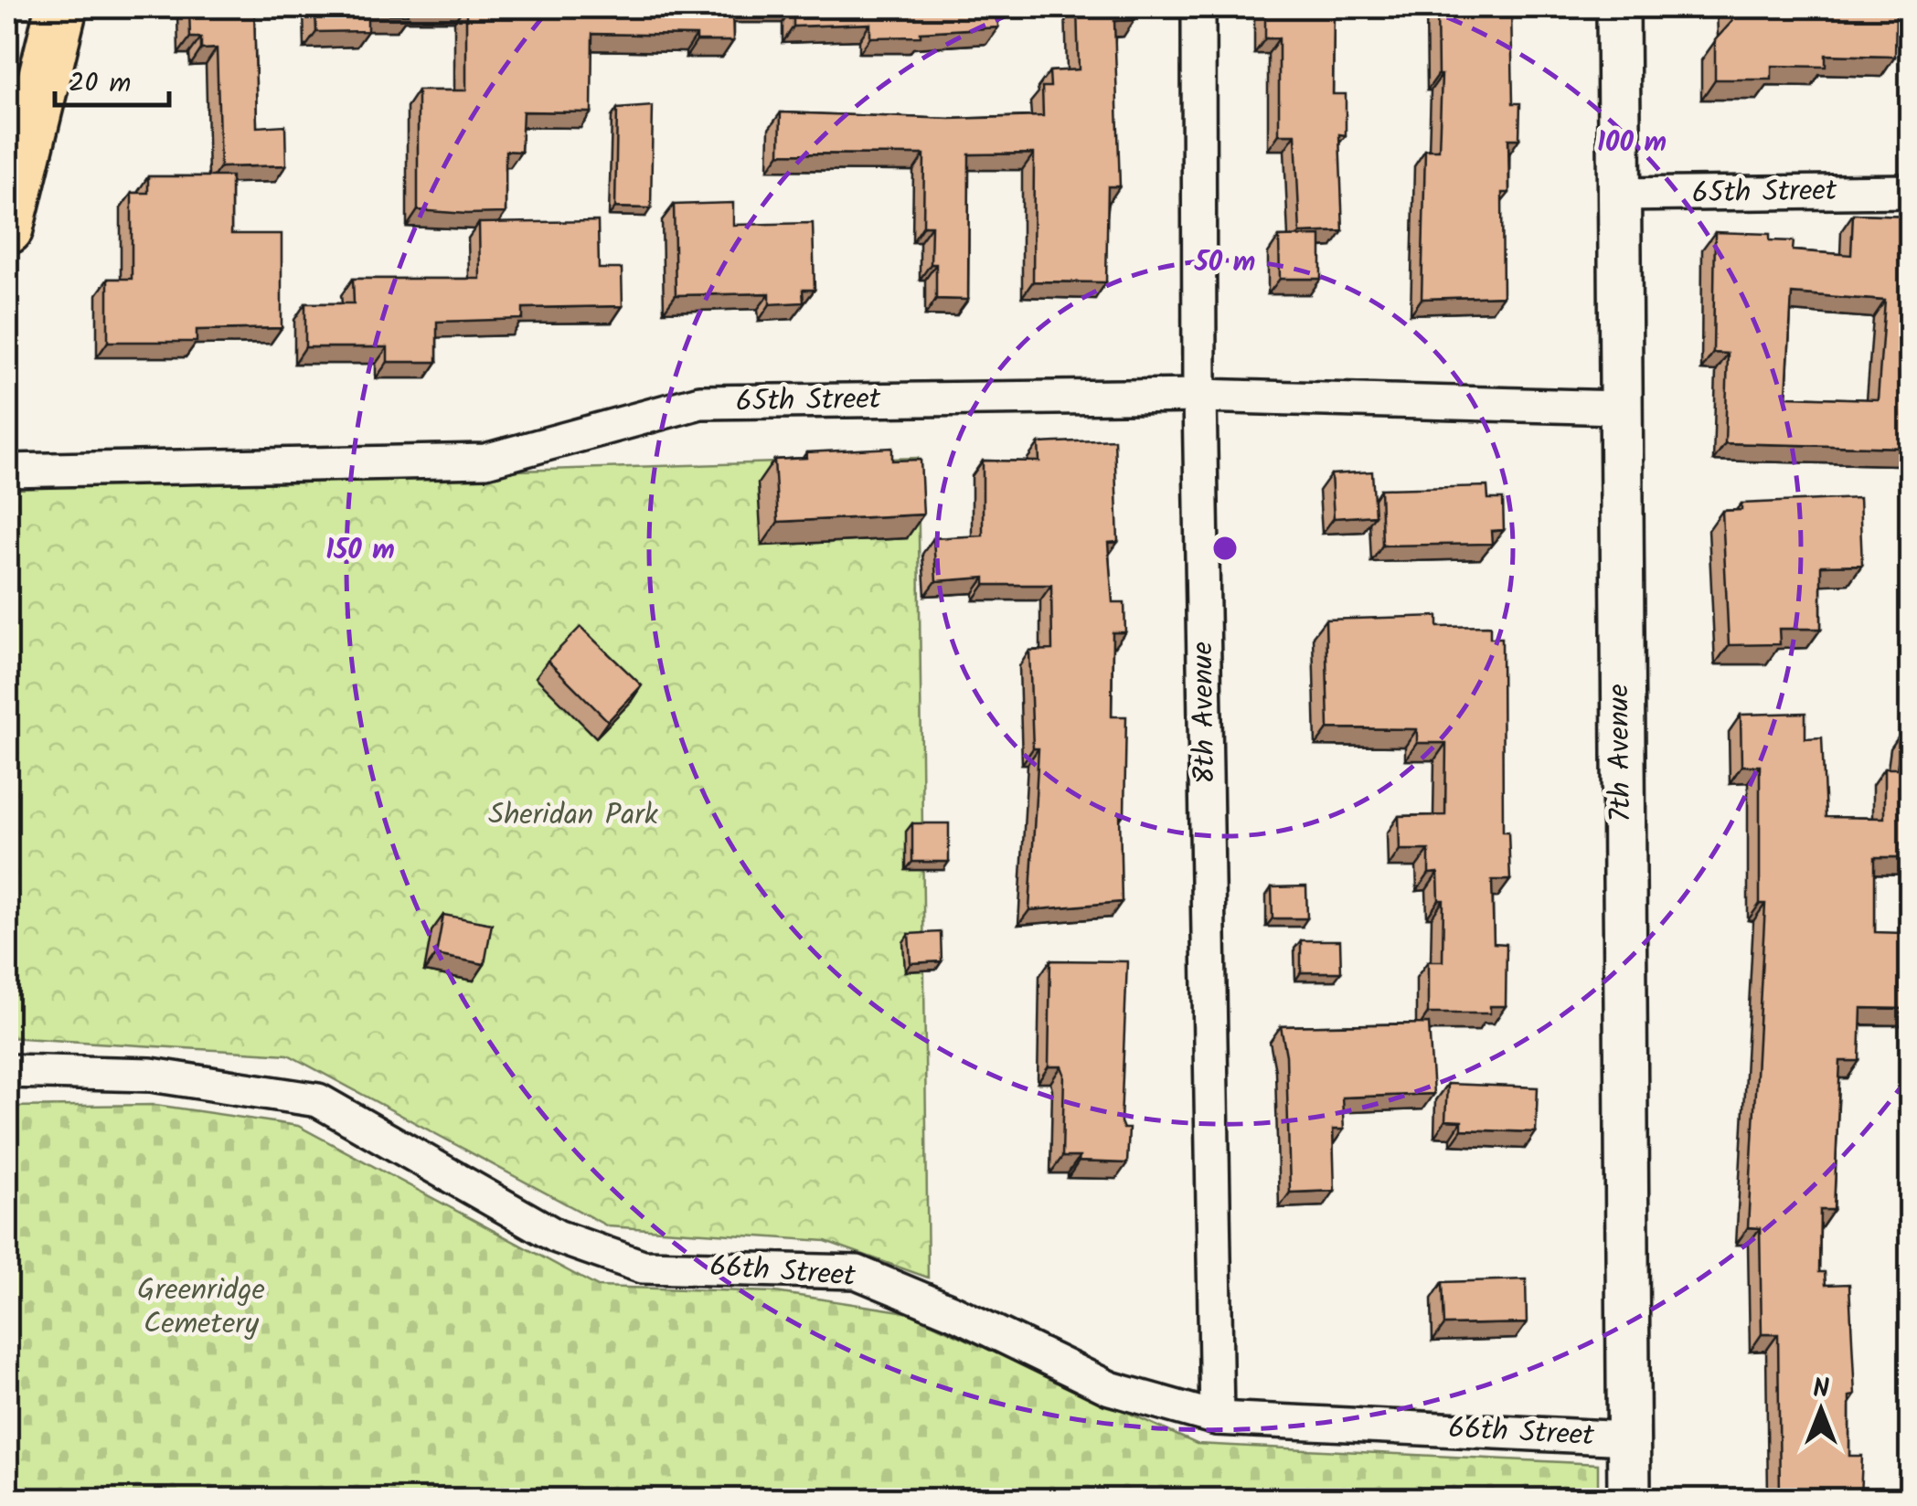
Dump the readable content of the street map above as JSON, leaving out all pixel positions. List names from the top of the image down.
{
  "streets": {
    "street": [
      "65th Street",
      "8th Avenue",
      "7th Avenue",
      "66th Street"
    ]
  },
  "crossings": [
    ["65th Street", "8th Avenue"],
    ["65th Street", "7th Avenue"],
    ["8th Avenue", "66th Street"],
    ["7th Avenue", "66th Street"]
  ],
  "parks": ["Sheridan Park", "Greenridge Cemetery"],
  "scale_bar": "20 m",
  "north": "top",
  "rings": ["100 m", "50 m", "150 m"]
}
